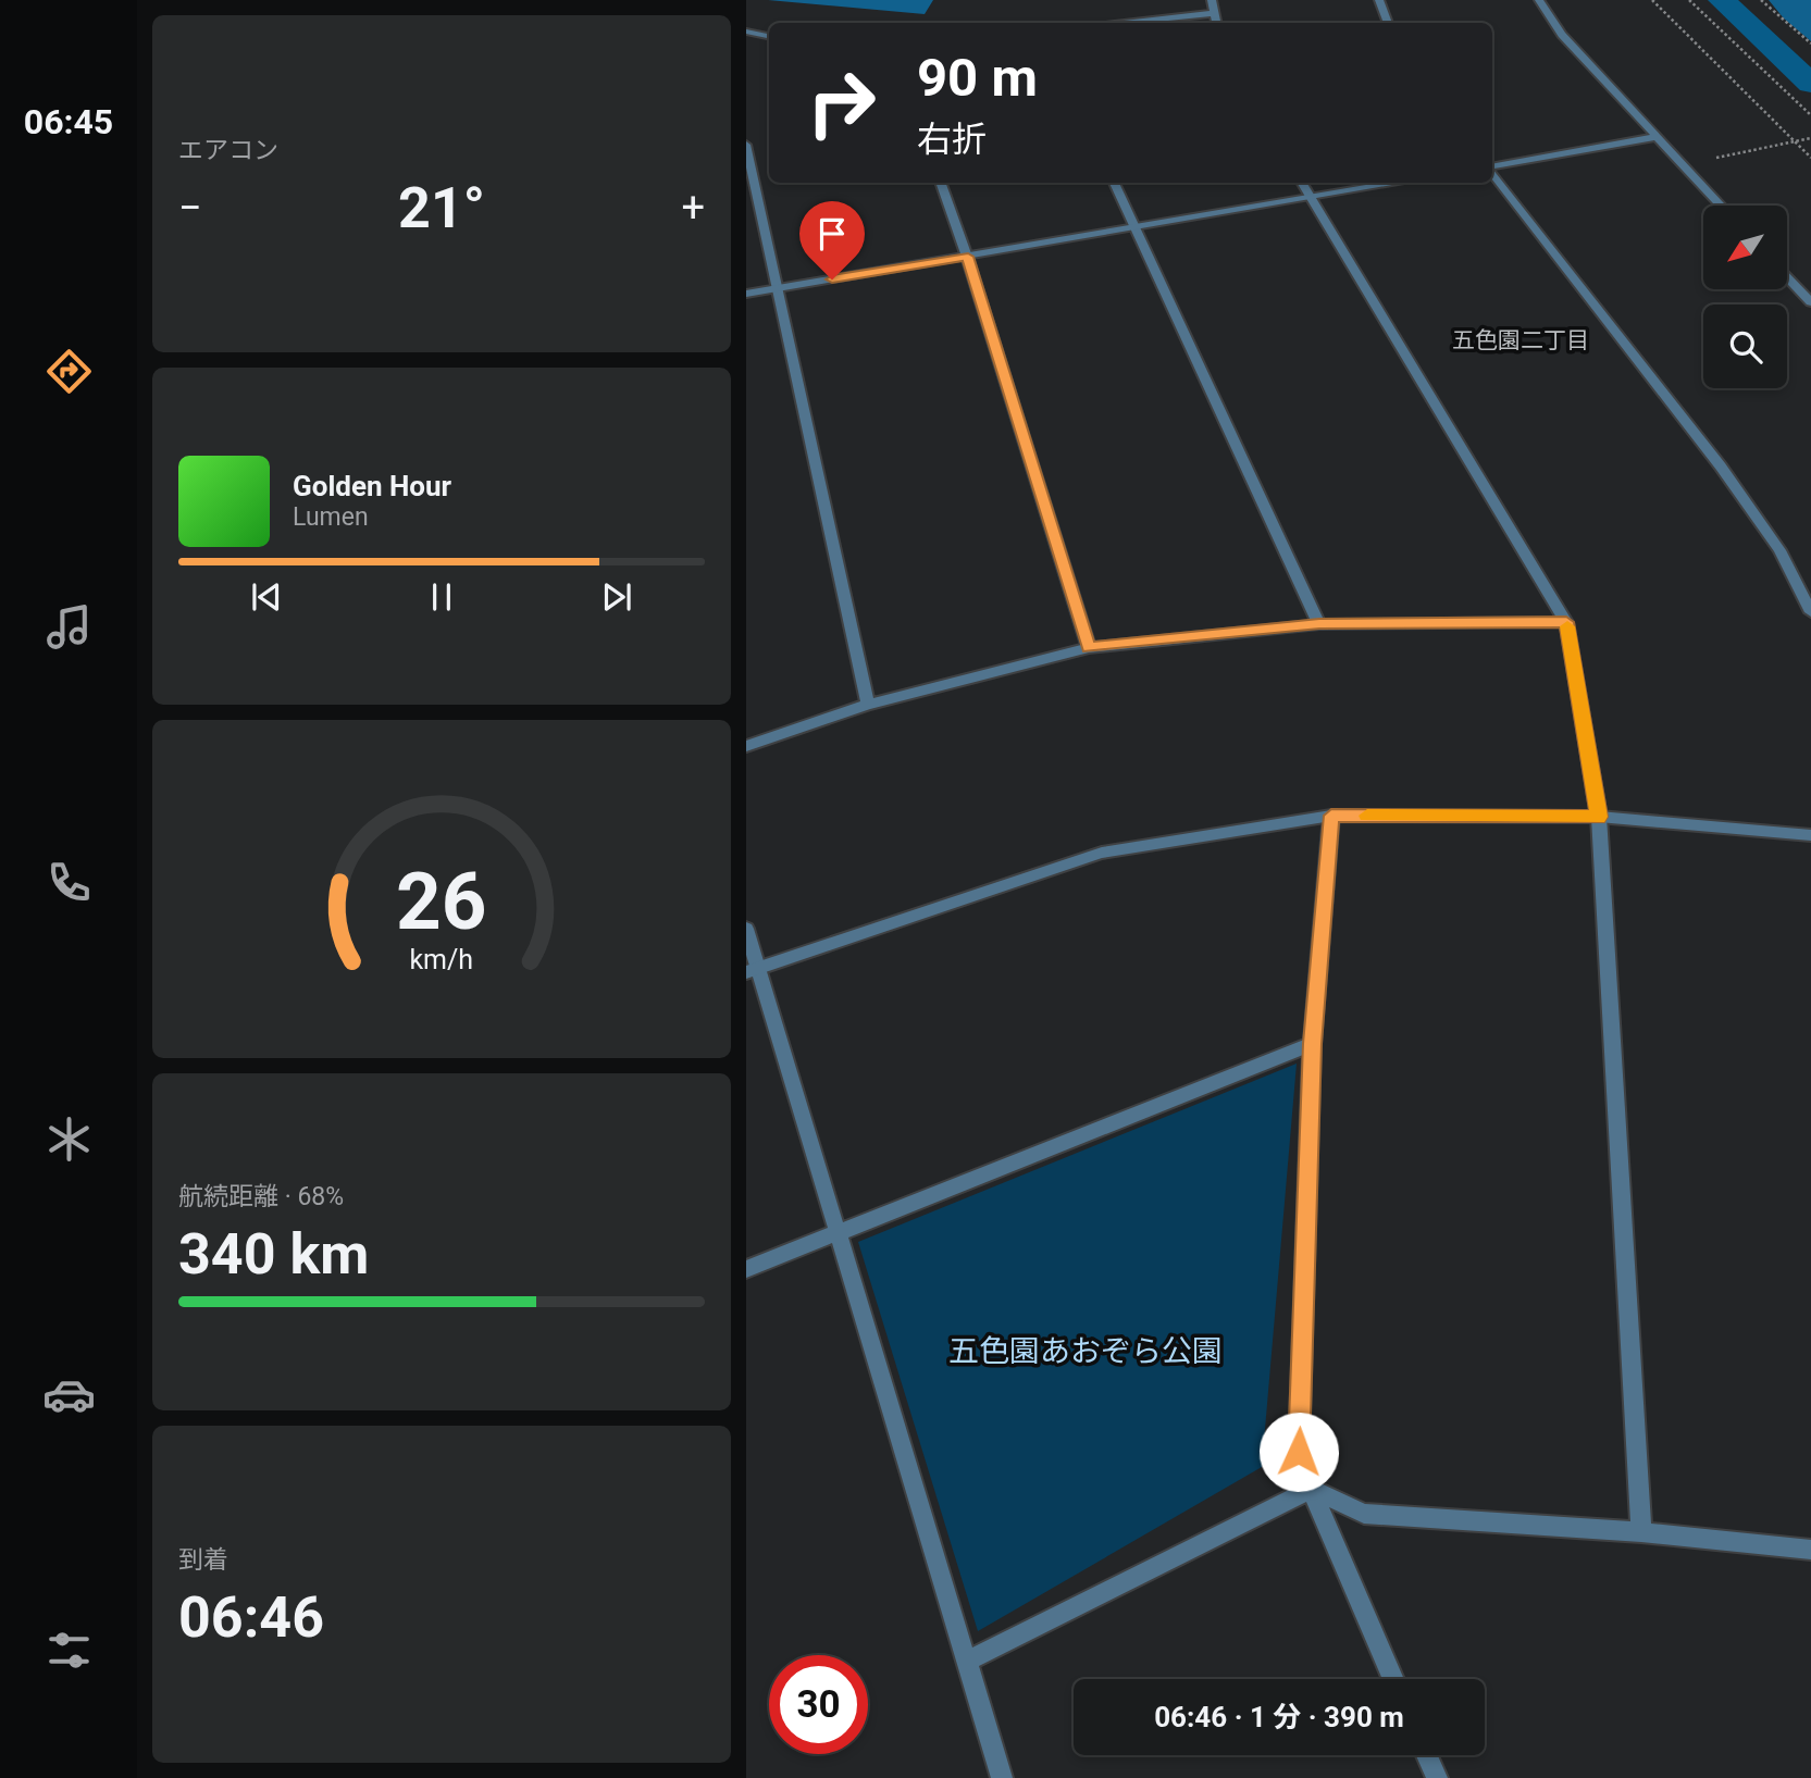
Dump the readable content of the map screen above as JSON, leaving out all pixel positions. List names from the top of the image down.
{
  "districts": ["五色園二丁目"],
  "parks": ["五色園あおぞら公園"],
  "north": "bottom left",
  "page": {
    "tabs": "06:45",
    "tile": [
      "エアコン",
      ["航続距離 · 68%", "340 km"],
      ["到着", "06:46"]
    ],
    "turn": ["90 m", "右折"],
    "heat": ["−", "21°", "+"],
    "song": ["Golden Hour", "Lumen"],
    "limit": "30",
    "trip": "06:46 · 1 分 · 390 m",
    "gauge": ["26", "km/h"]
  }
}
